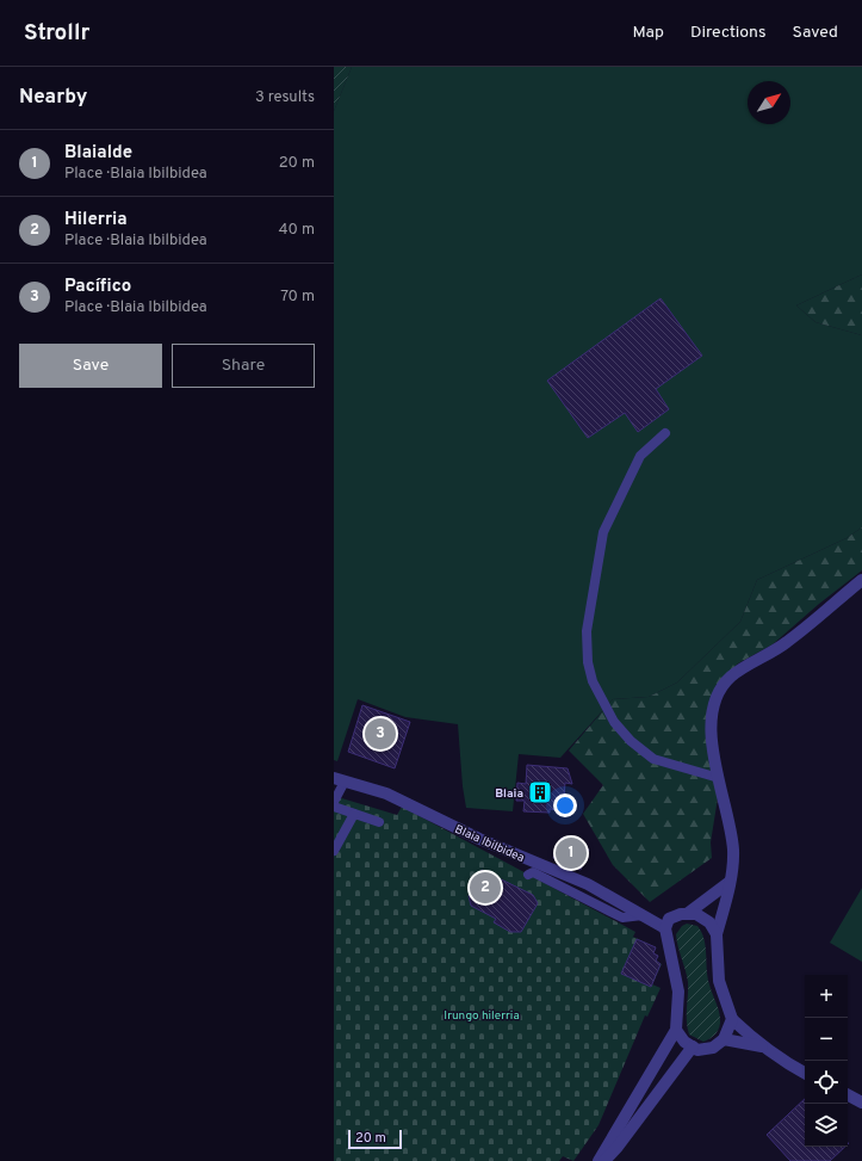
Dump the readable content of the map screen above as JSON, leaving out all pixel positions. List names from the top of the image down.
{
  "streets": {
    "street": ["Blaia Ibilbidea"]
  },
  "parks": ["Irungo hilerria"],
  "places": {
    "building": ["Blaia"]
  },
  "scale_bar": "20 m",
  "north": "top right",
  "page": {
    "header": "Strollr",
    "nav": ["Map", "Directions", "Saved"],
    "heading": ["Nearby", "3 results"],
    "list": [
      {
        "mark": "1",
        "name": "Blaialde",
        "note": "Place · Blaia Ibilbidea",
        "value": "20 m"
      },
      {
        "mark": "2",
        "name": "Hilerria",
        "note": "Place · Blaia Ibilbidea",
        "value": "40 m"
      },
      {
        "mark": "3",
        "name": "Pacífico",
        "note": "Place · Blaia Ibilbidea",
        "value": "70 m"
      }
    ],
    "buttons": ["Save", "Share"],
    "pins": ["3", "1", "2"],
    "map_buttons": ["+", "−"],
    "scale": "20 m"
  }
}
